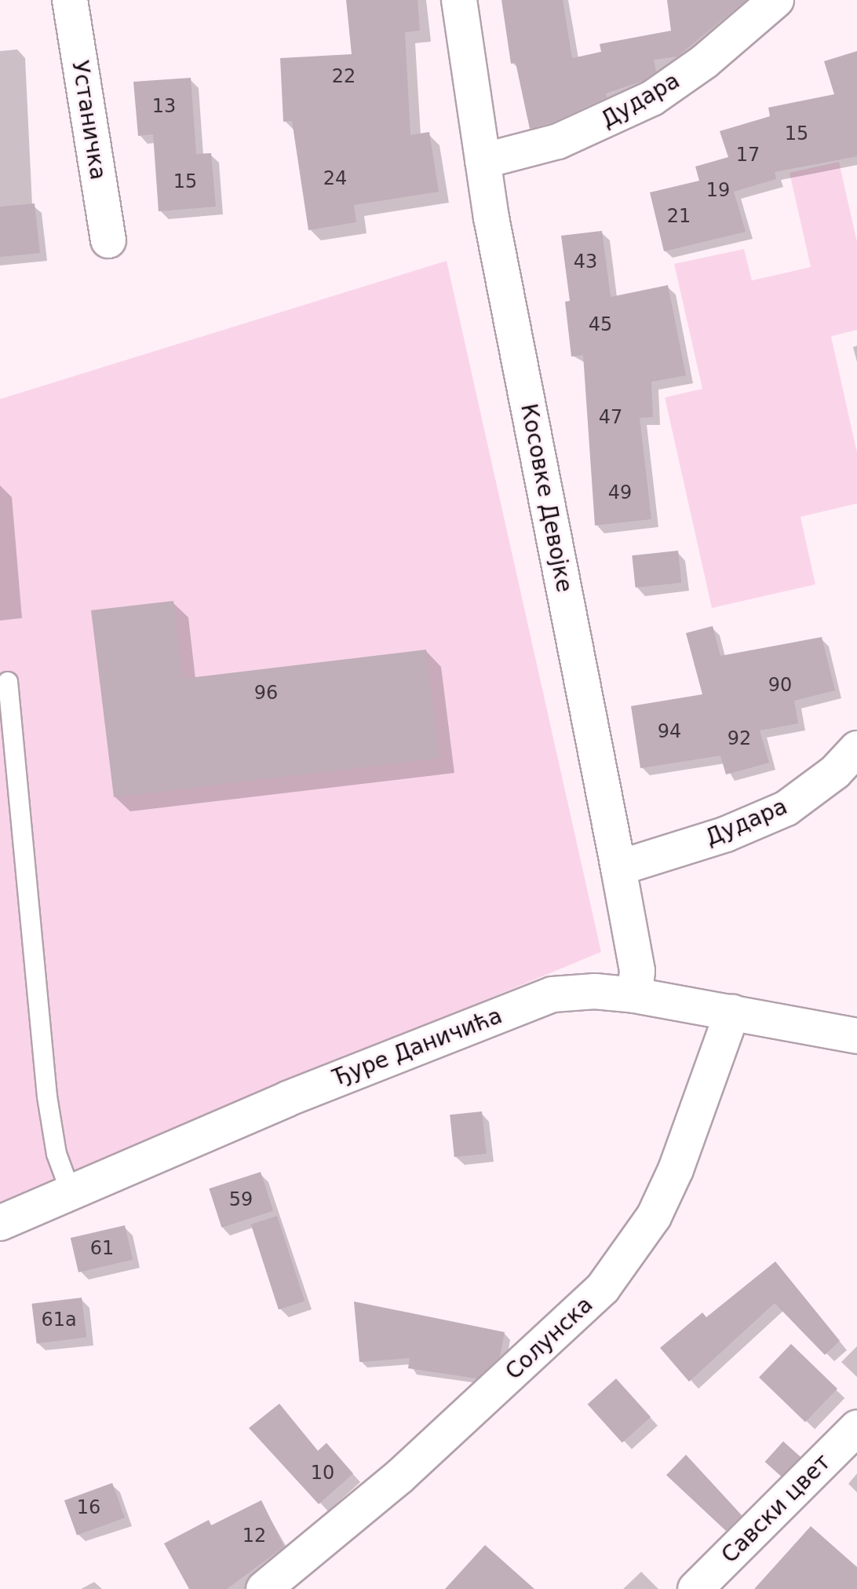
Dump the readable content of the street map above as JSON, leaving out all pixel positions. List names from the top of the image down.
{
  "streets": {
    "street": [
      "Дудара",
      "Устаничка",
      "Косовке Девојке",
      "Ђуре Даничића",
      "Солунска",
      "Савски цвет"
    ]
  },
  "crossings": [
    ["Дудара", "Косовке Девојке"],
    ["Косовке Девојке", "Ђуре Даничића"],
    ["Ђуре Даничића", "Солунска"]
  ],
  "house_numbers": [
    "22",
    "13",
    "15",
    "17",
    "24",
    "15",
    "19",
    "21",
    "43",
    "45",
    "47",
    "49",
    "90",
    "96",
    "94",
    "92",
    "59",
    "61",
    "61a",
    "10",
    "16",
    "12"
  ]
}
